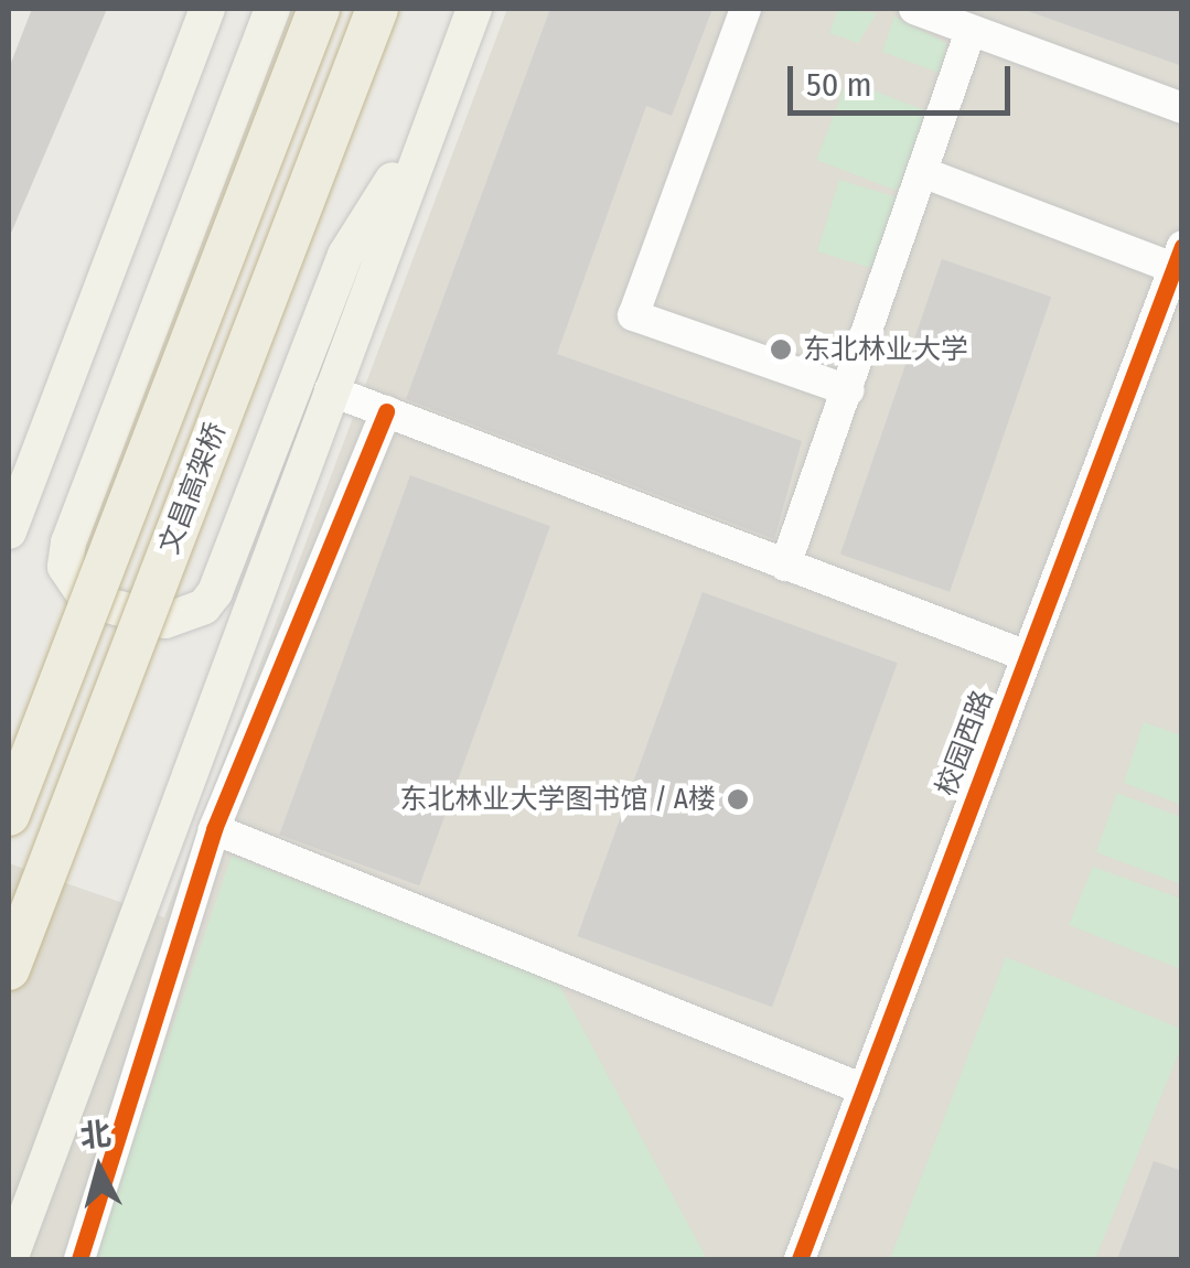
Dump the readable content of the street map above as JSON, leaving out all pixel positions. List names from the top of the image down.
{
  "streets": {
    "highway": ["文昌高架桥"],
    "street": ["校园西路"]
  },
  "places": ["东北林业大学", "东北林业大学图书馆 / A楼"],
  "scale_bar": "50 m",
  "north": "top"
}
